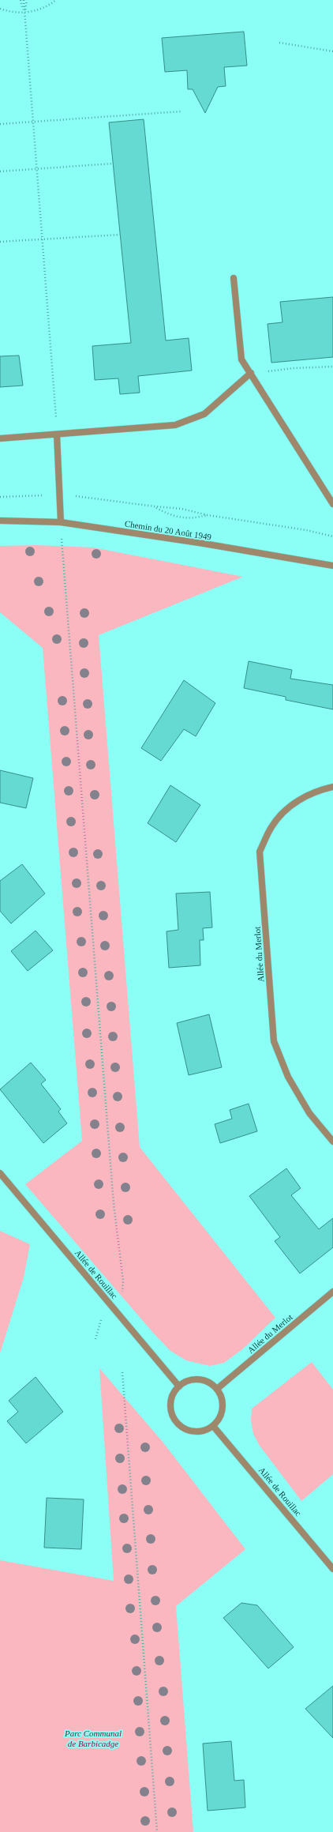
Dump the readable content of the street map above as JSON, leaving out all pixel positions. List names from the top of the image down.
{
  "streets": {
    "street": ["Chemin du 20 Août 1949", "Allée du Merlot", "Allée de Rouillac"]
  },
  "crossings": [
    ["Allée du Merlot", "Allée de Rouillac"]
  ],
  "parks": ["Parc Communal de Barbicadge"]
}
